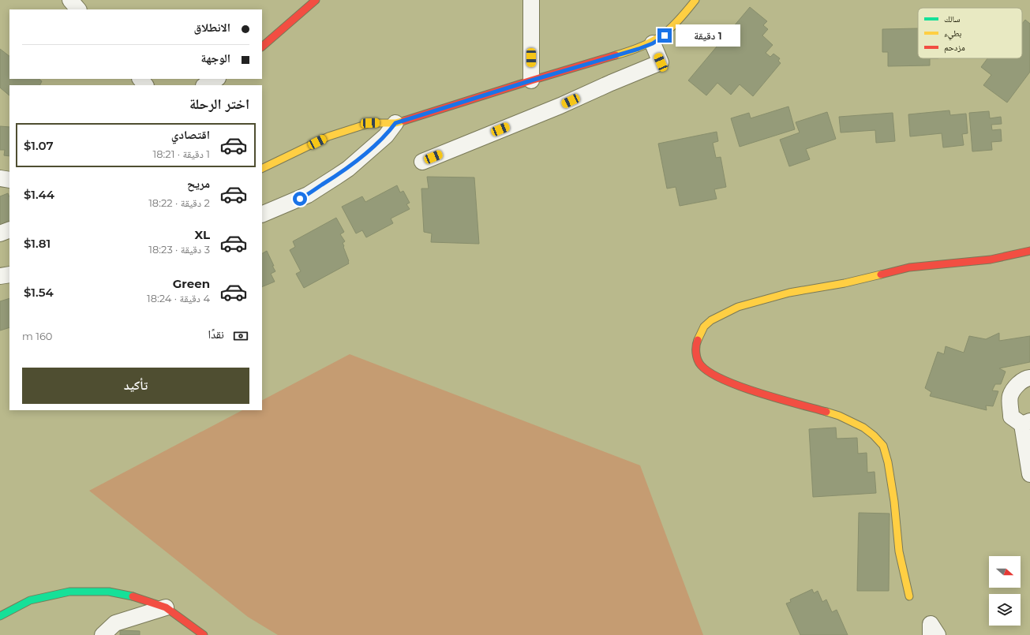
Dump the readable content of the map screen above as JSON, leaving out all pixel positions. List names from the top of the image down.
{
  "legend": ["سالك", "بطيء", "مزدحم"],
  "north": "right",
  "page": {
    "banner": ["الانطلاق", "الوجهة"],
    "bubble": "1 دقيقة",
    "heading": "اختر الرحلة",
    "list": [
      {
        "name": "اقتصادي",
        "note": "1 دقيقة · 18:21",
        "value": "$1.07"
      },
      {
        "name": "مريح",
        "note": "2 دقيقة · 18:22",
        "value": "$1.44"
      },
      {
        "name": "XL",
        "note": "3 دقيقة · 18:23",
        "value": "$1.81"
      },
      {
        "name": "Green",
        "note": "4 دقيقة · 18:24",
        "value": "$1.54"
      }
    ],
    "pay": ["نقدًا", "160 m"],
    "buttons": "تأكيد"
  }
}
